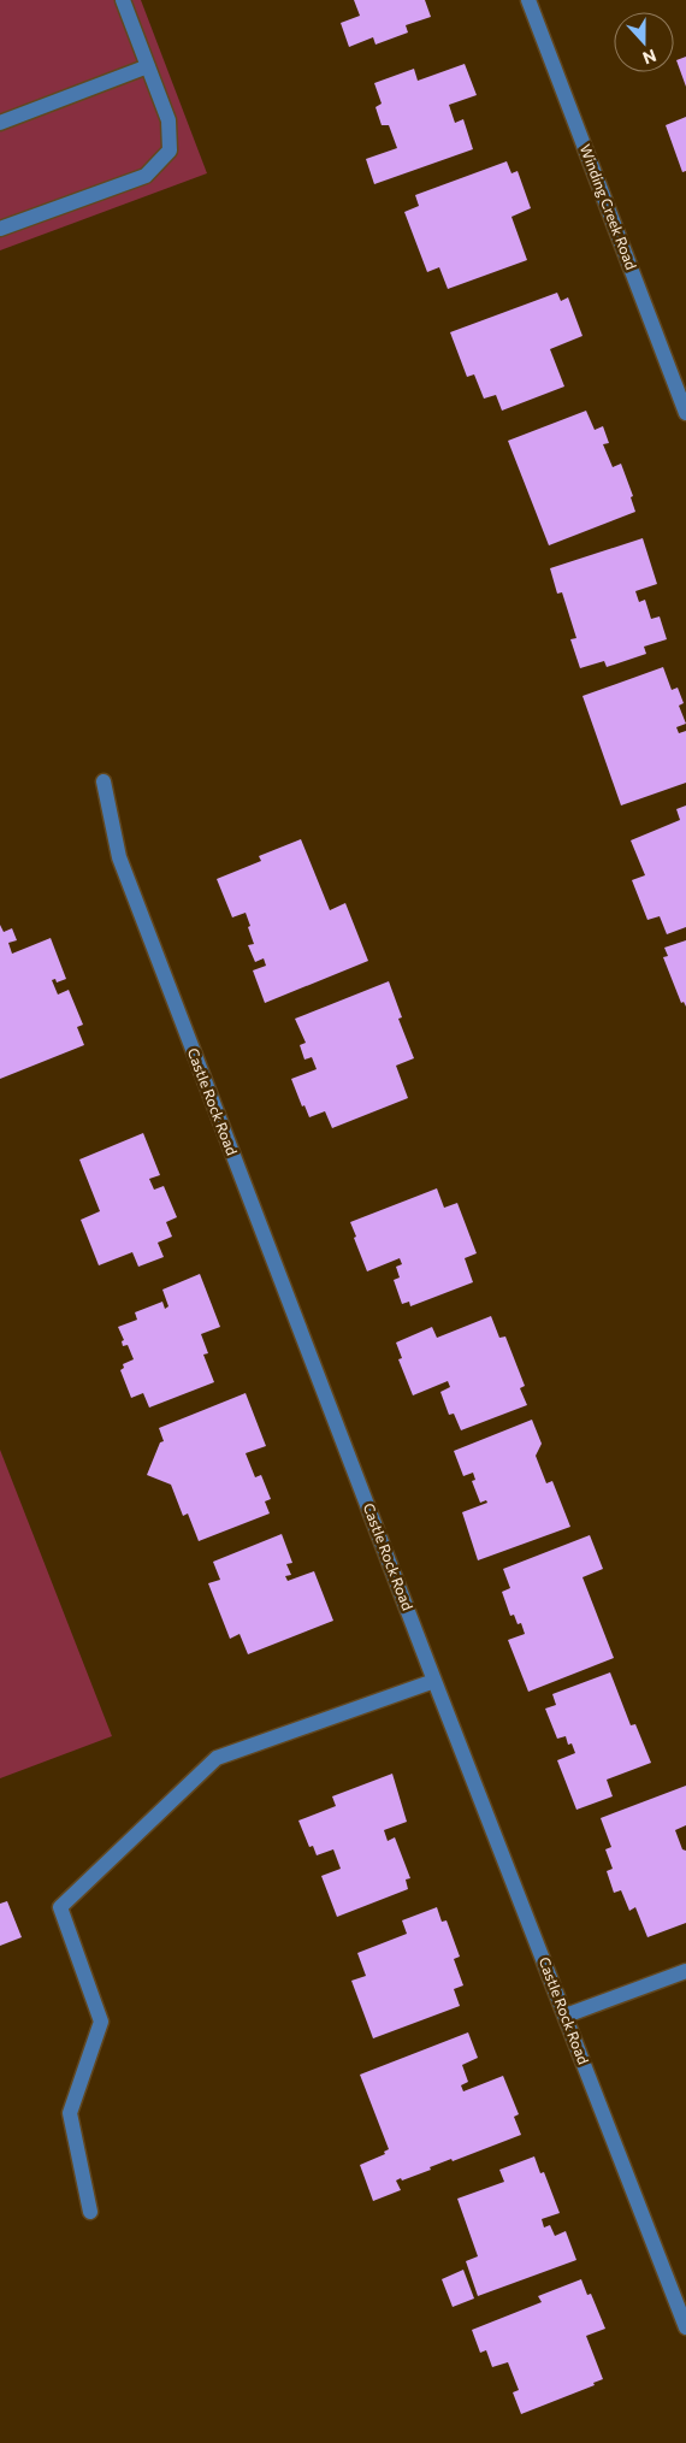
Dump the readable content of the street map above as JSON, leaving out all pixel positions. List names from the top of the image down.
{
  "streets": {
    "street": ["Winding Creek Road", "Castle Rock Road"]
  },
  "north": "bottom"
}
